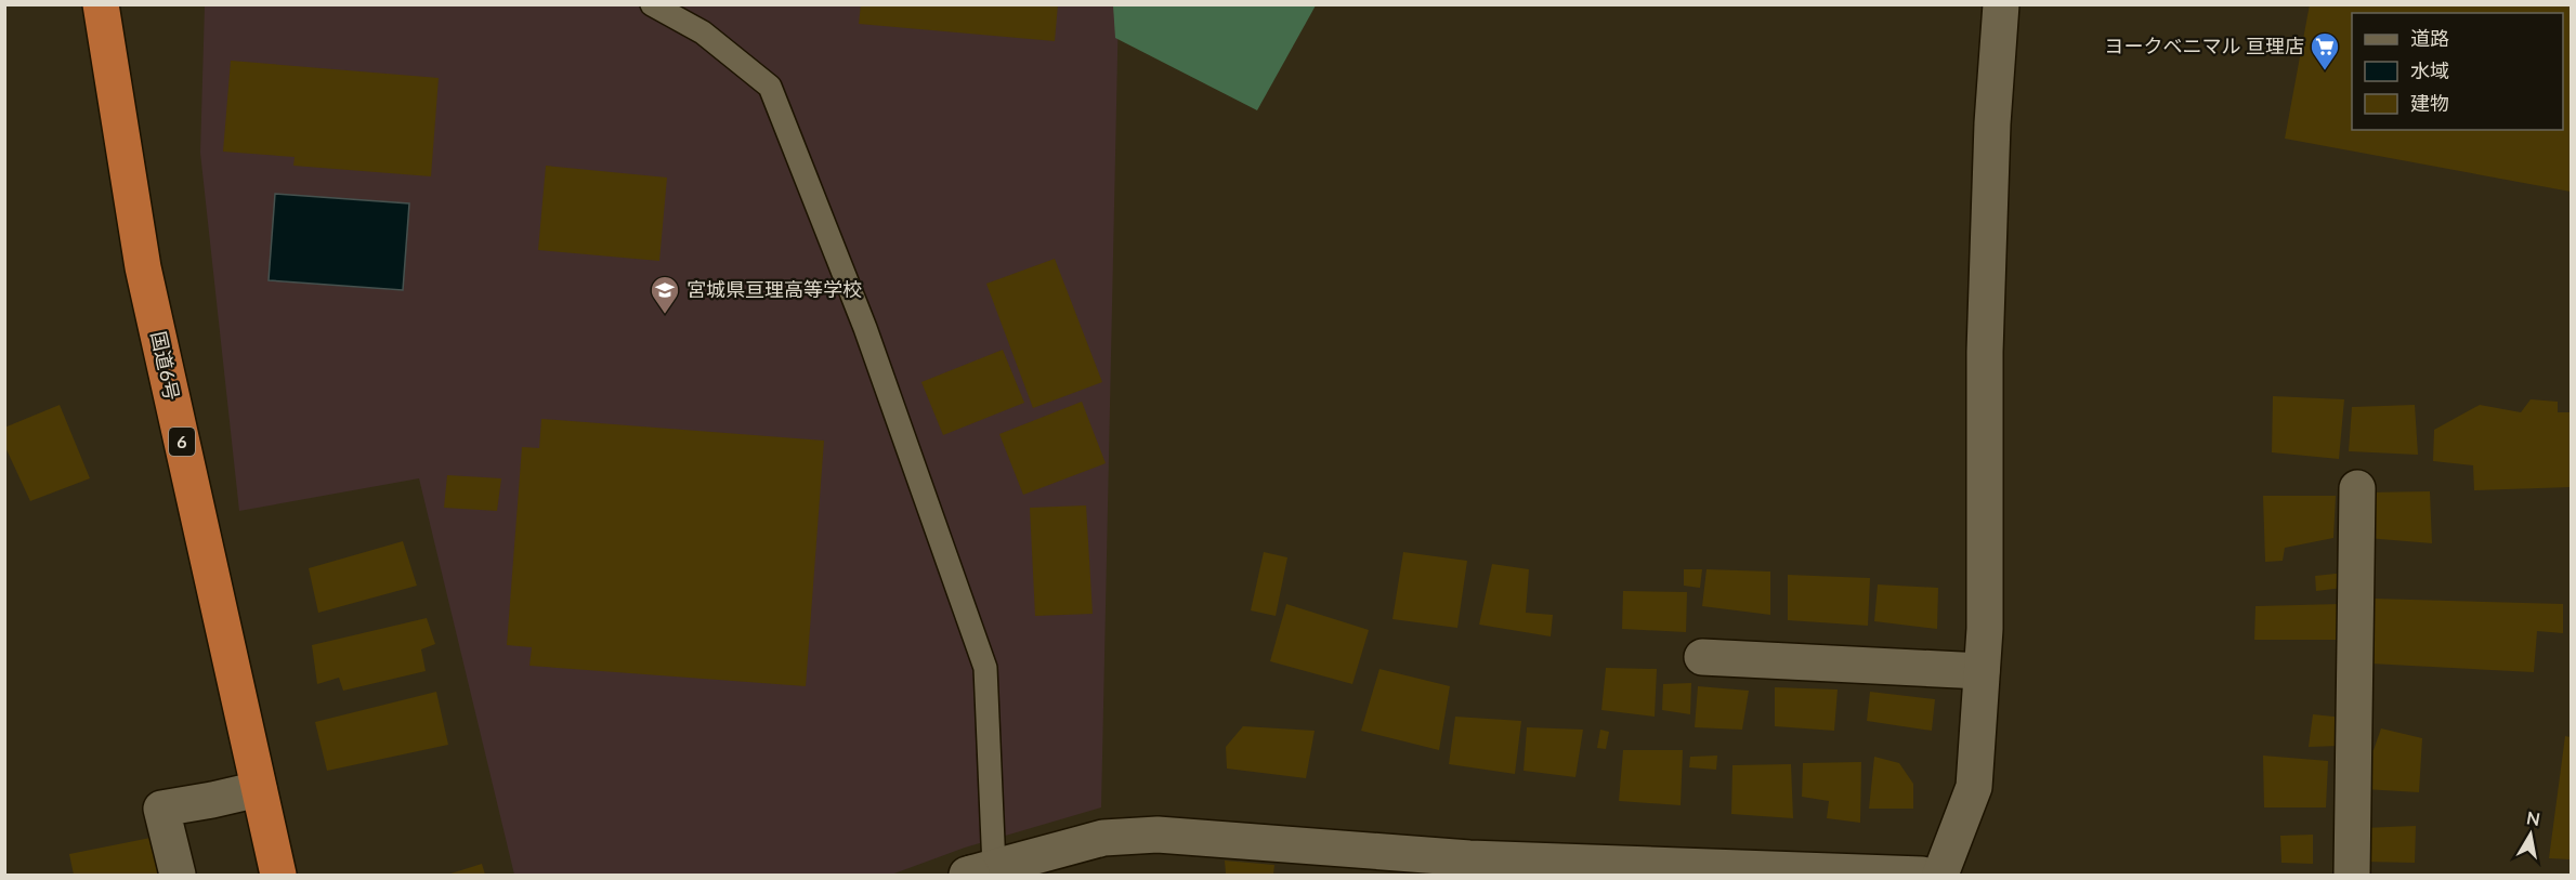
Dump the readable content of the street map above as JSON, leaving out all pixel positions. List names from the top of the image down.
{
  "streets": {
    "highway": ["国道6号", "6"]
  },
  "places": {
    "supermarket": ["ヨークベニマル 亘理店"],
    "school or university": ["宮城県亘理高等学校"]
  },
  "legend": ["道路", "水域", "建物"],
  "north": "top"
}
